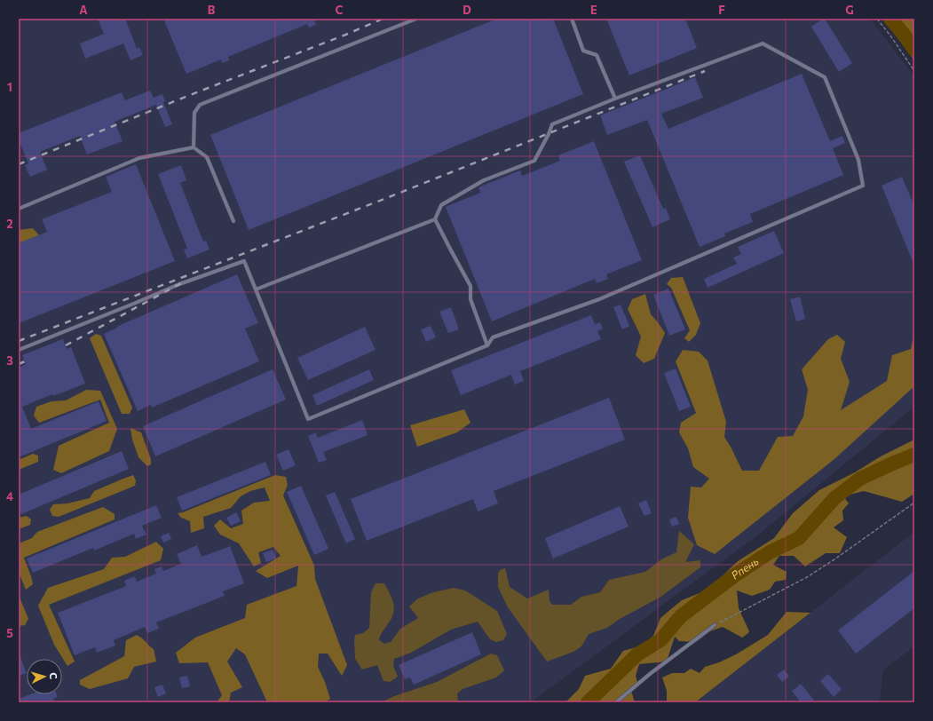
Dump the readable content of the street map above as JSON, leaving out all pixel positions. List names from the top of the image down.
{
  "water": ["Рпень"],
  "north": "right",
  "grid": {
    "columns": [
      "A",
      "B",
      "C",
      "D",
      "E",
      "F",
      "G"
    ],
    "rows": [
      "1",
      "2",
      "3",
      "4",
      "5"
    ]
  }
}
